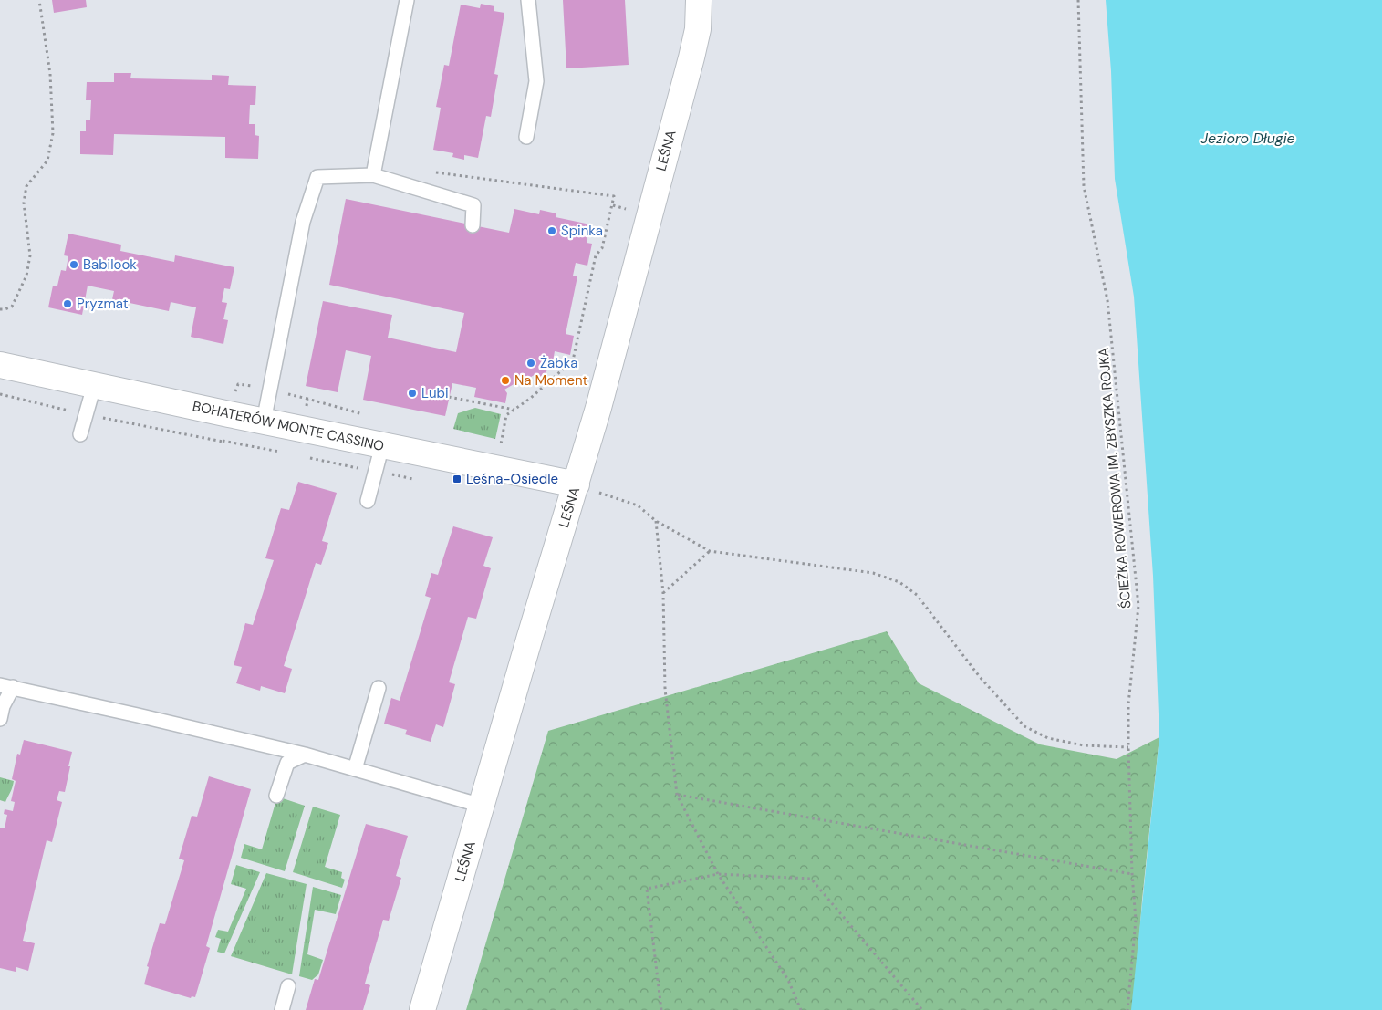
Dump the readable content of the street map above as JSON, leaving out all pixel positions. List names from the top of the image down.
{
  "streets": {
    "street": ["LEŚNA", "BOHATERÓW MONTE CASSINO"],
    "path": ["ŚCIEŻKA ROWEROWA IM. ZBYSZKA ROJKA"]
  },
  "crossings": [
    ["LEŚNA", "BOHATERÓW MONTE CASSINO"]
  ],
  "water": ["Jezioro Długie"],
  "places": {
    "other": [
      "Spinka",
      "Babilook",
      "Pryzmat",
      "Żabka",
      "Na Moment",
      "Lubi"
    ],
    "transit": ["Leśna-Osiedle"]
  }
}
